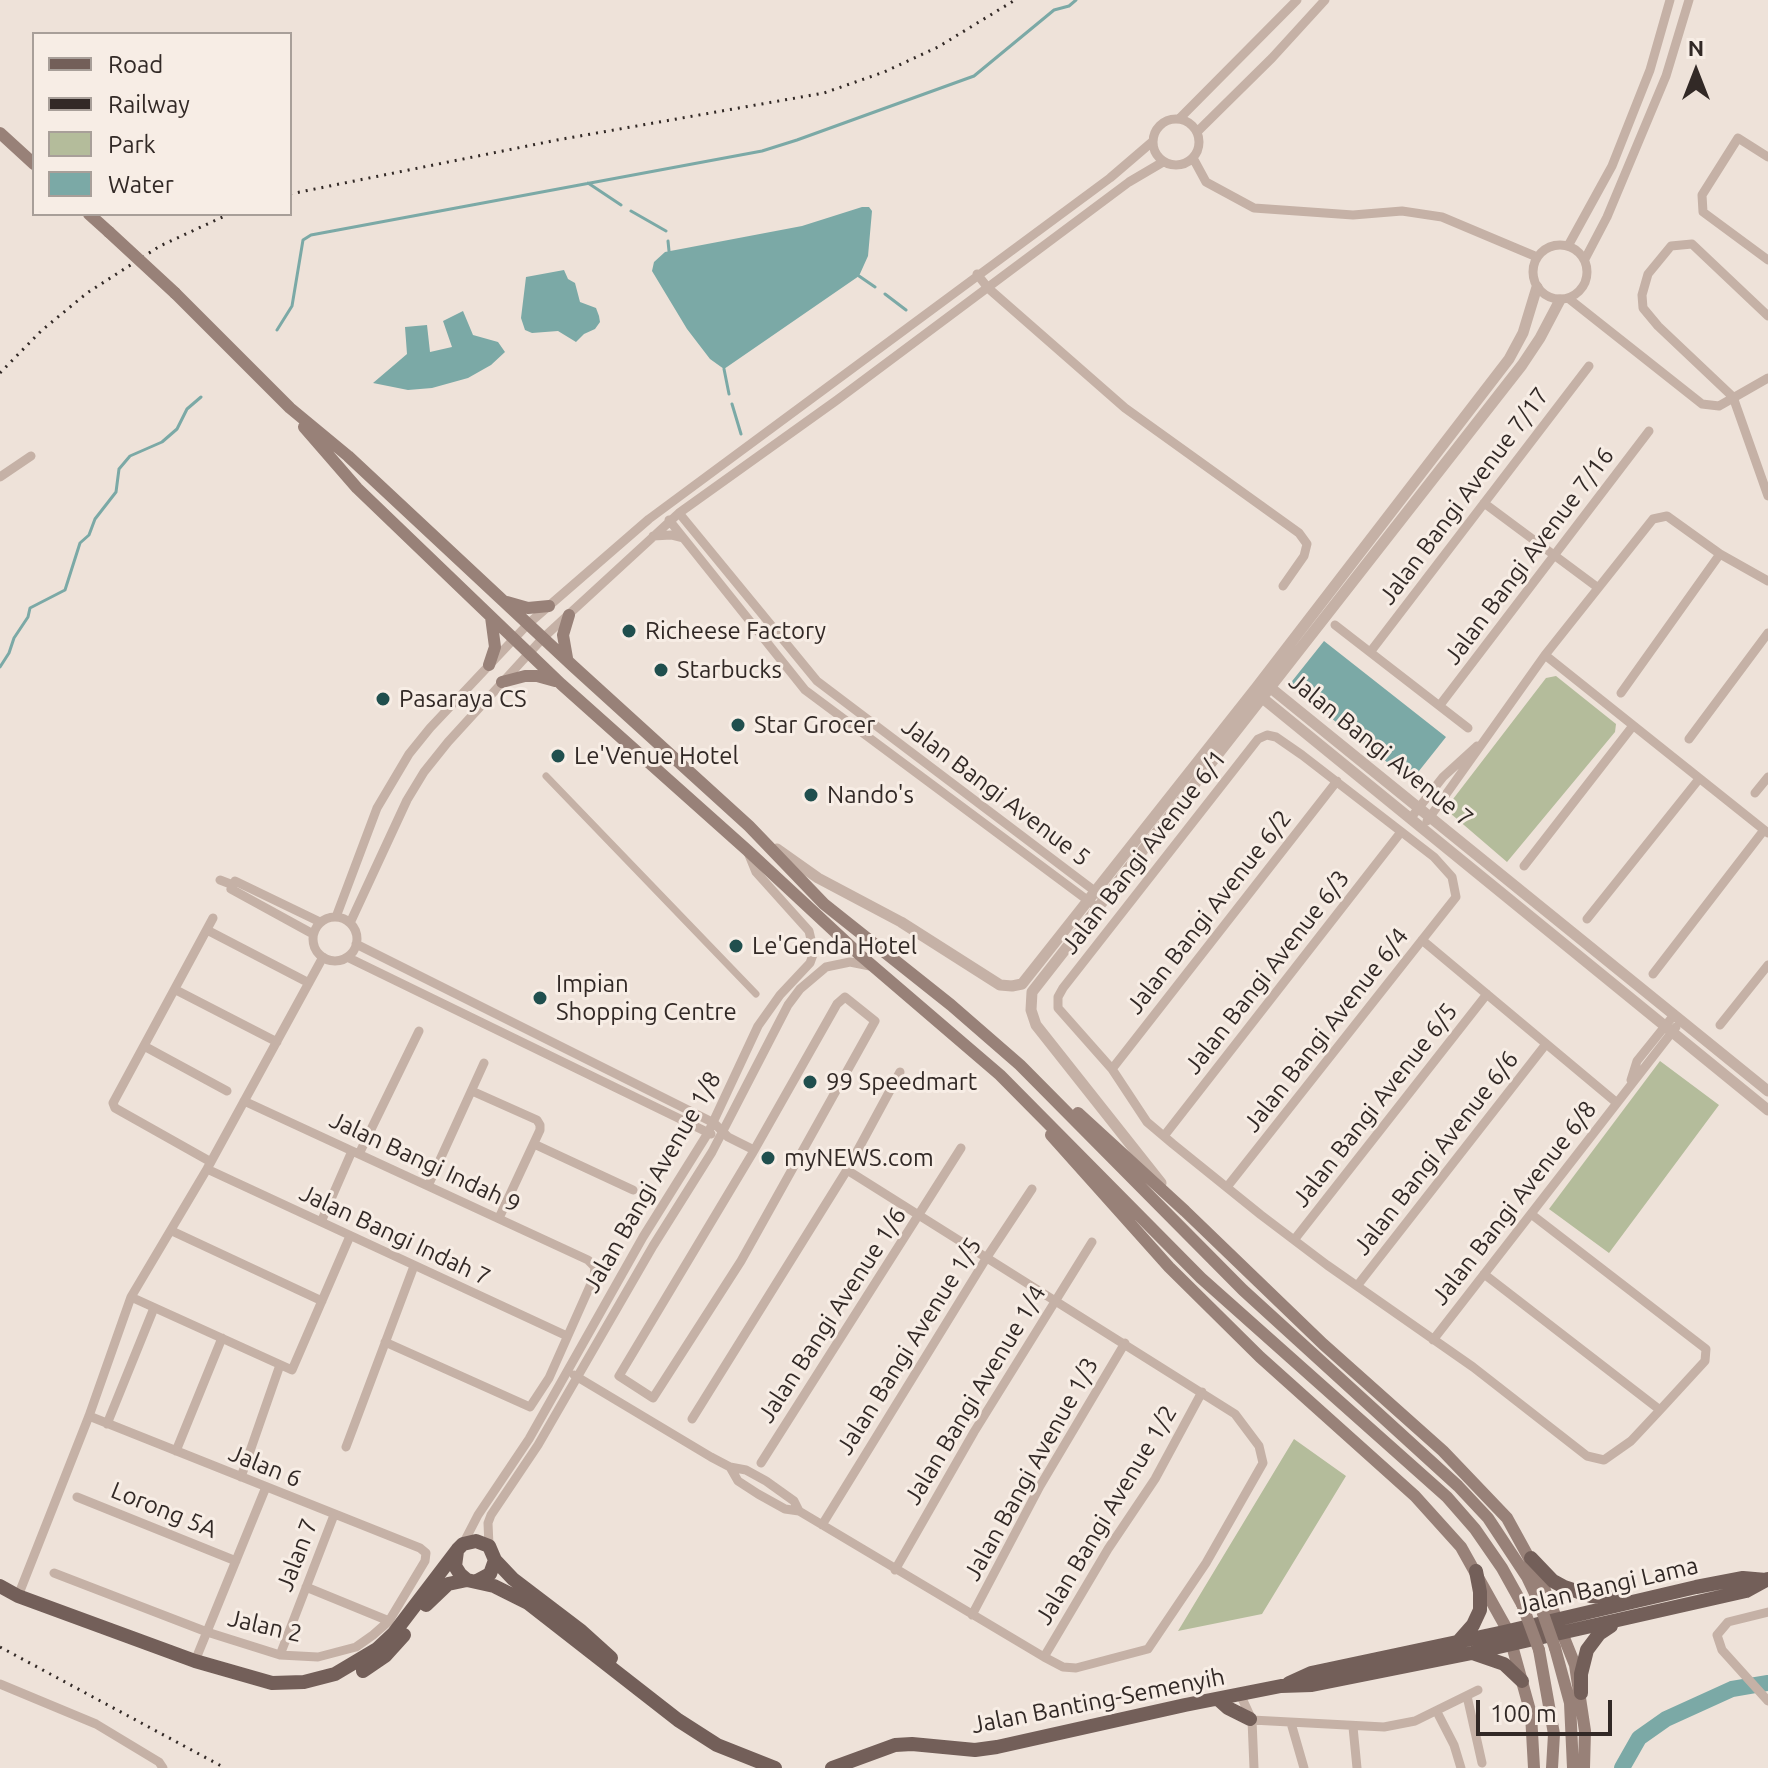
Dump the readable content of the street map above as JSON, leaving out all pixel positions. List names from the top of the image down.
{
  "streets": {
    "main road": ["Jalan Bangi Lama", "Jalan Banting-Semenyih"],
    "street": [
      "Jalan Bangi Avenue 7/17",
      "Jalan Bangi Avenue 7/16",
      "Jalan Bangi Avenue 7",
      "Jalan Bangi Avenue 5",
      "Jalan Bangi Avenue 6/1",
      "Jalan Bangi Avenue 6/2",
      "Jalan Bangi Avenue 6/3",
      "Jalan Bangi Avenue 6/4",
      "Jalan Bangi Avenue 6/5",
      "Jalan Bangi Avenue 6/6",
      "Jalan Bangi Indah 9",
      "Jalan Bangi Avenue 1/8",
      "Jalan Bangi Avenue 6/8",
      "Jalan Bangi Indah 7",
      "Jalan Bangi Avenue 1/6",
      "Jalan Bangi Avenue 1/5",
      "Jalan Bangi Avenue 1/4",
      "Jalan 6",
      "Jalan Bangi Avenue 1/3",
      "Lorong 5A",
      "Jalan Bangi Avenue 1/2",
      "Jalan 7",
      "Jalan 2"
    ]
  },
  "crossings": [
    ["Jalan Bangi Avenue 7", "Jalan Bangi Avenue 6/8"],
    ["Jalan Bangi Avenue 6/1", "Jalan Bangi Avenue 6/2"],
    ["Jalan Bangi Avenue 6/3", "Jalan Bangi Avenue 6/4"],
    ["Jalan Bangi Indah 9", "Jalan Bangi Indah 7"],
    ["Jalan 6", "Jalan 7"],
    ["Jalan 6", "Jalan 2"],
    ["Jalan 7", "Jalan 2"],
    ["Jalan Bangi Lama", "Jalan Banting-Semenyih"]
  ],
  "places": [
    "Richeese Factory",
    "Starbucks",
    "Pasaraya CS",
    "Star Grocer",
    "Le'Venue Hotel",
    "Nando's",
    "Le'Genda Hotel",
    "Impian Shopping Centre",
    "99 Speedmart",
    "myNEWS.com"
  ],
  "legend": [
    "Road",
    "Railway",
    "Park",
    "Water"
  ],
  "scale_bar": "100 m",
  "north": "top"
}
